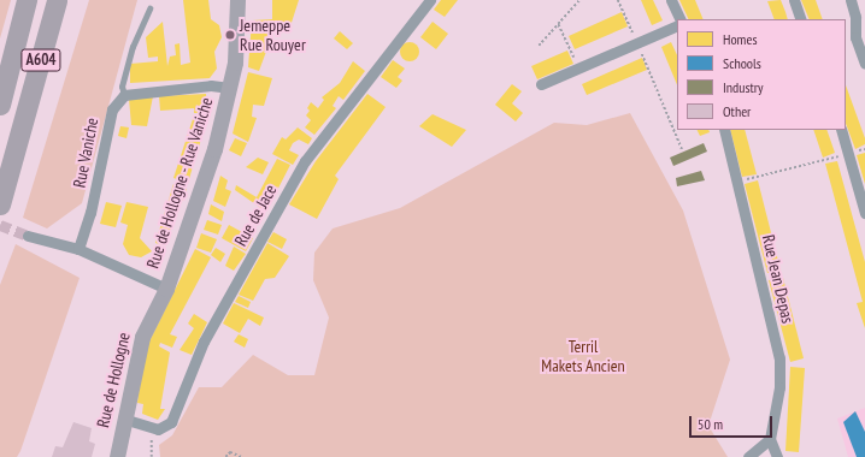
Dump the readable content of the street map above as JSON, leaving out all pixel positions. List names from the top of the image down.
{
  "streets": {
    "highway": ["A604"],
    "street": [
      "Rue Vaniche",
      "Rue de Hollogne - Rue Vaniche",
      "Rue de Jace",
      "Rue Jean Depas",
      "Rue de Hollogne"
    ]
  },
  "crossings": [
    ["Rue de Hollogne - Rue Vaniche", "Rue de Hollogne"]
  ],
  "parks": ["Terril Makets Ancien"],
  "places": ["Jemeppe Rue Rouyer"],
  "legend": [
    "Homes",
    "Schools",
    "Industry",
    "Other"
  ],
  "scale_bar": "50 m"
}
